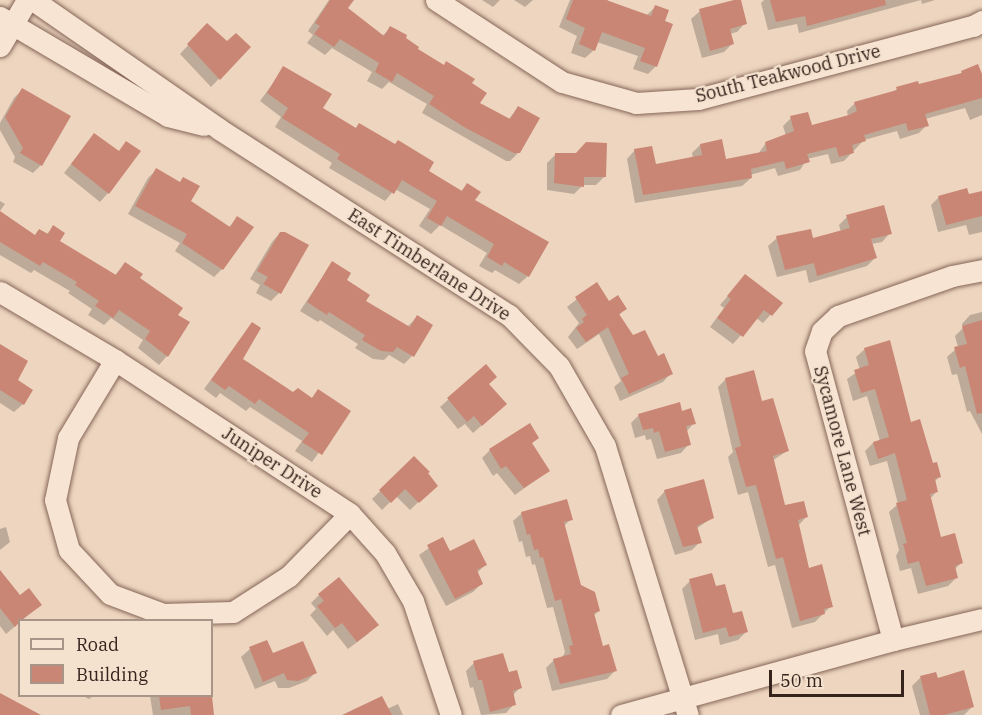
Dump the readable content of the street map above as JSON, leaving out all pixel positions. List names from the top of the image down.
{
  "streets": {
    "street": [
      "South Teakwood Drive",
      "East Timberlane Drive",
      "Sycamore Lane West",
      "Juniper Drive"
    ]
  },
  "legend": ["Road", "Building"],
  "scale_bar": "50 m"
}
